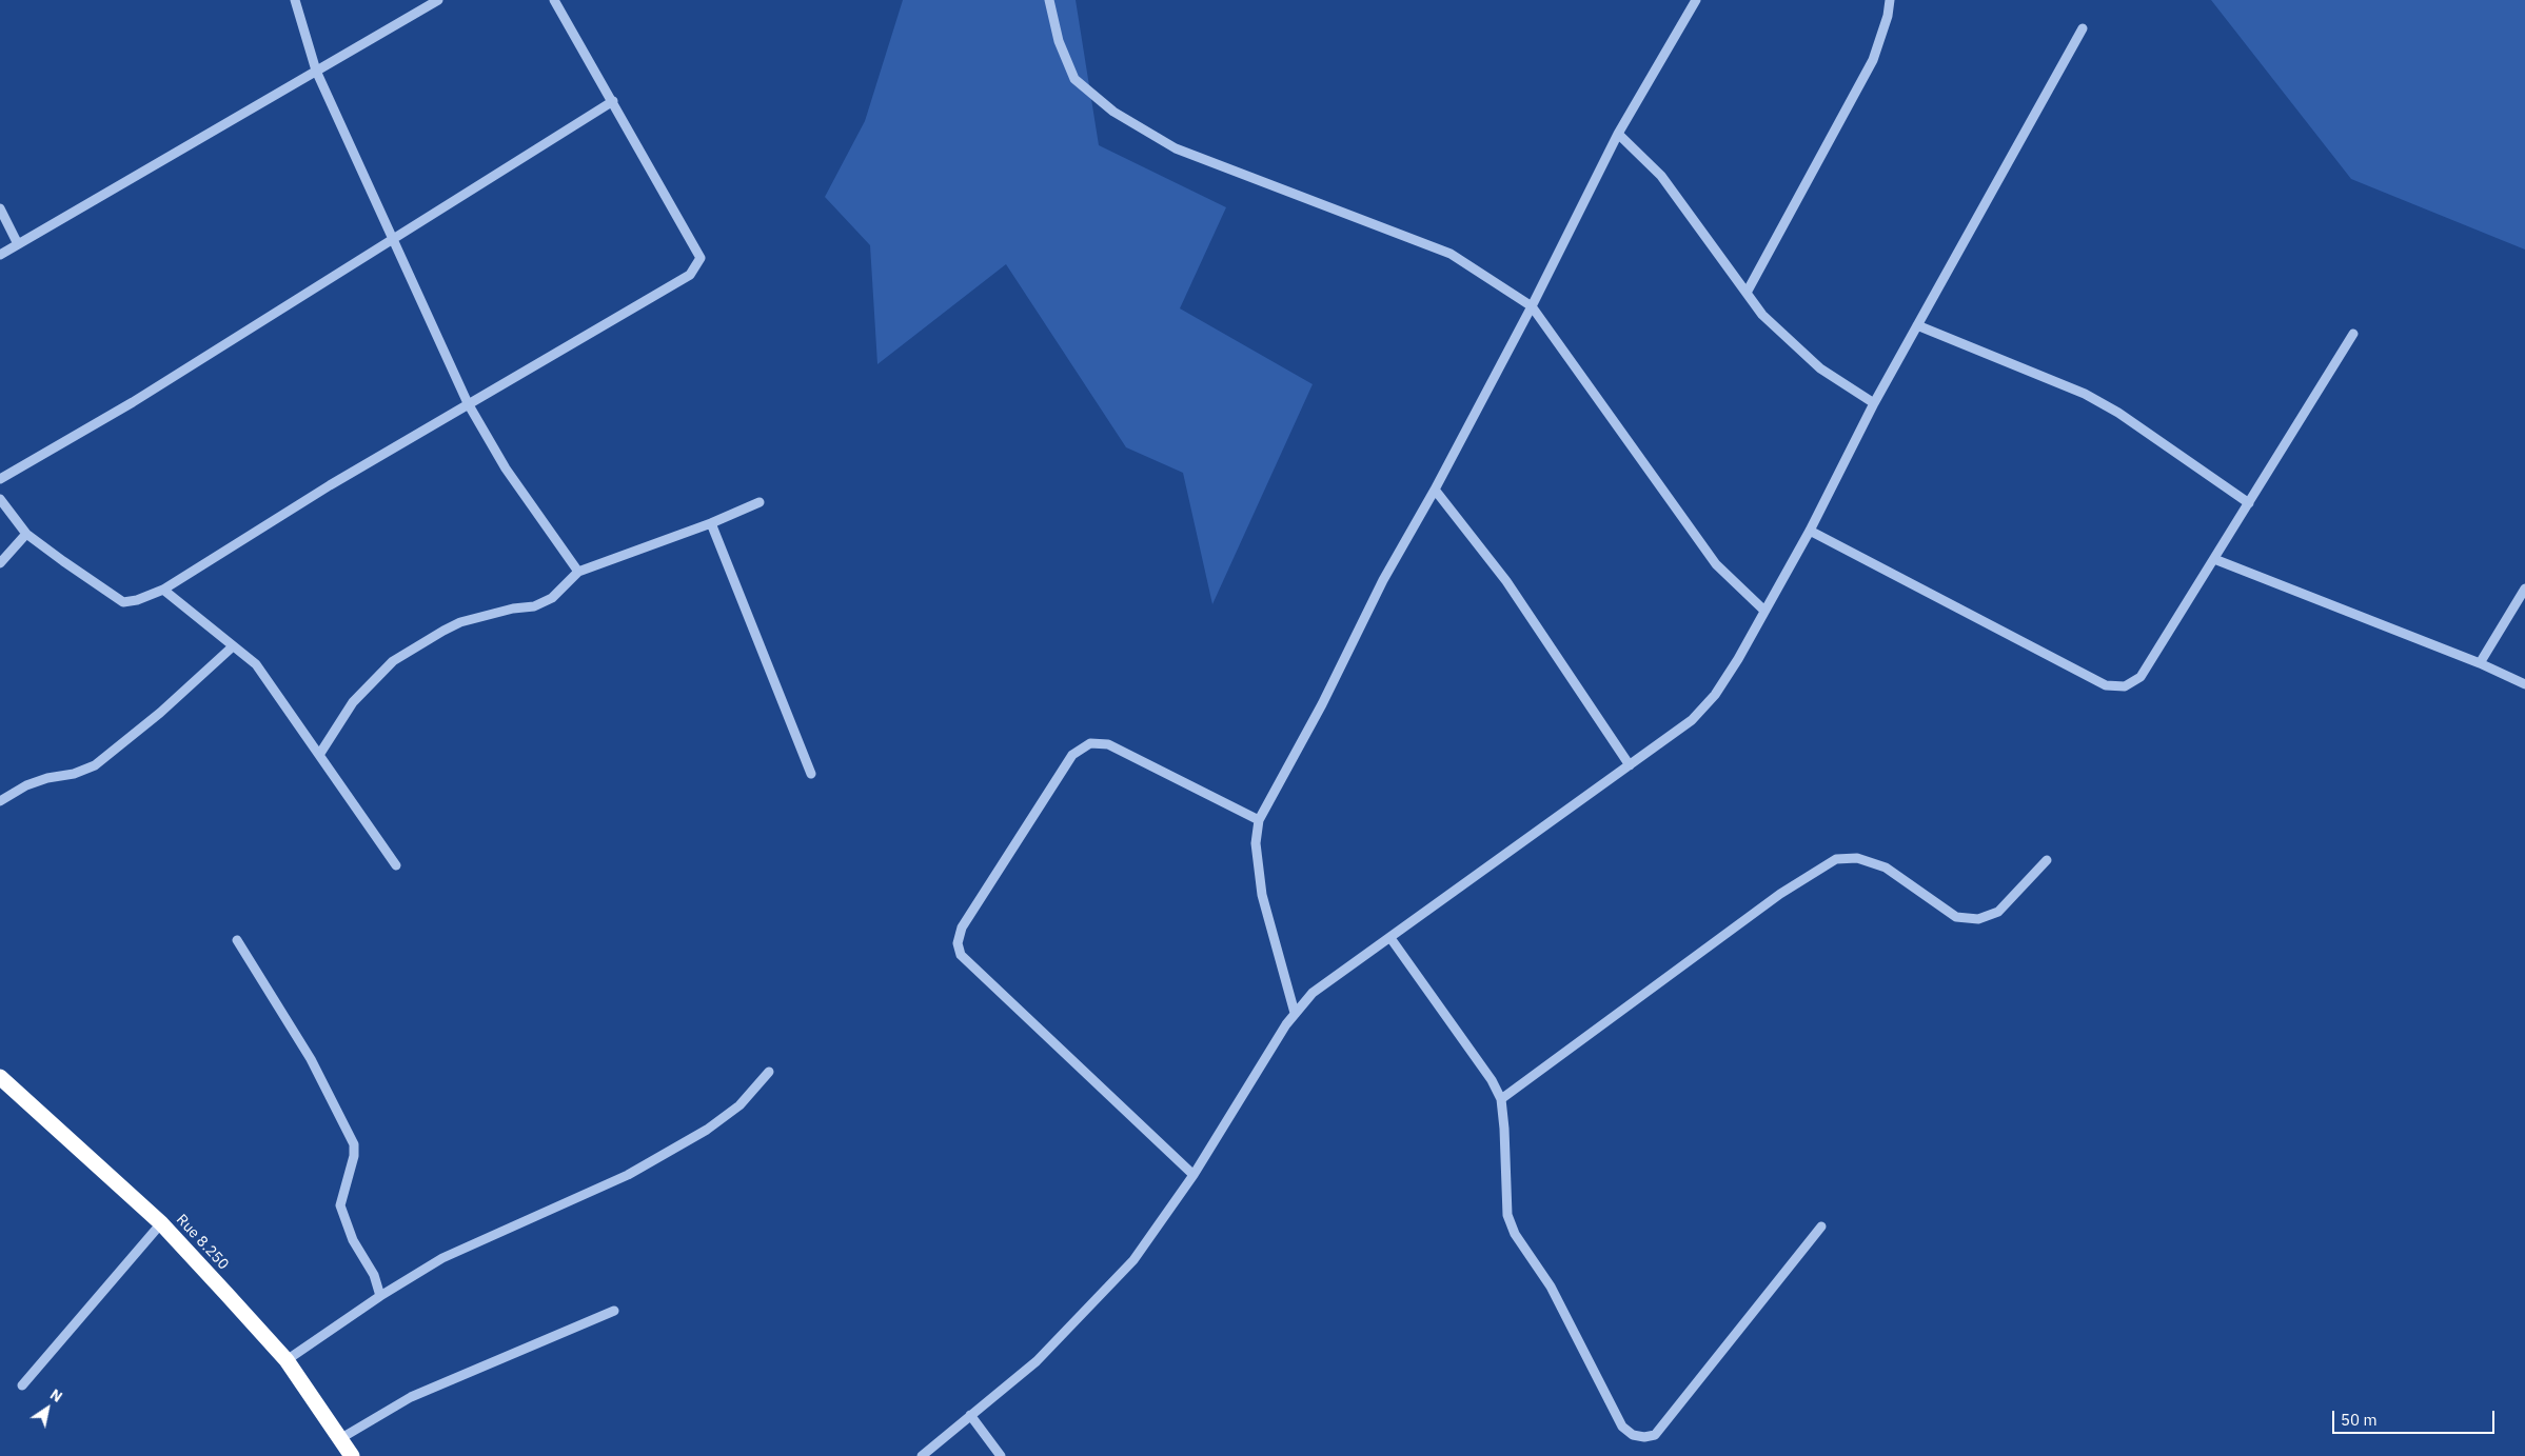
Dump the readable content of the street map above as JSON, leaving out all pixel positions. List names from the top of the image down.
{
  "streets": {
    "highway": ["Rue 8.250"]
  },
  "scale_bar": "50 m",
  "north": "top right"
}
